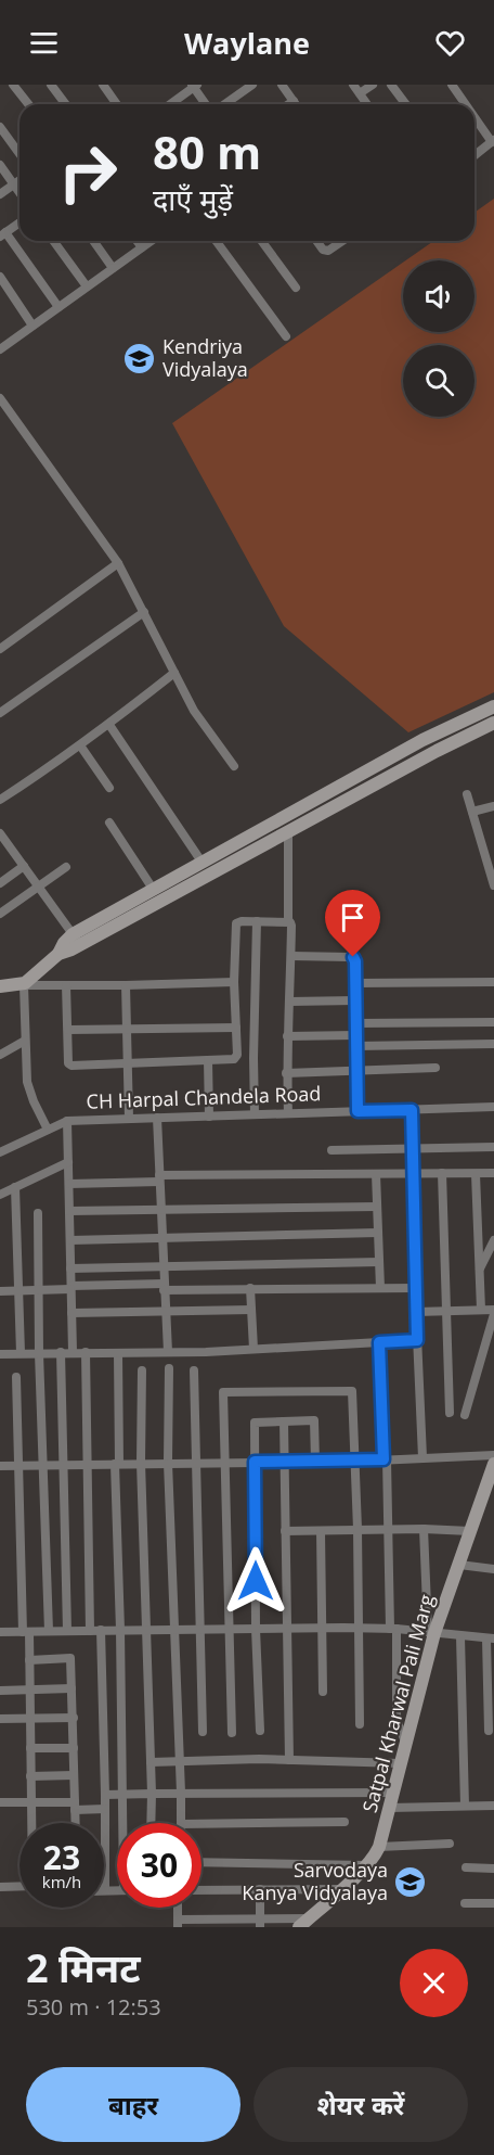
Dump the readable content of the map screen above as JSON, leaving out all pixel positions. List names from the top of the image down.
{
  "streets": {
    "street": ["CH Harpal Chandela Road", "Satpal Kharwal Pali Marg"]
  },
  "places": {
    "school or university": ["Kendriya Vidyalaya", "Sarvodaya Kanya Vidyalaya"]
  },
  "page": {
    "header": "Waylane",
    "turn": ["80 m", "दाएँ मुड़ें"],
    "speed": "23 km/h",
    "limit": "30",
    "heading": ["2 मिनट", "530 m · 12:53"],
    "buttons": ["बाहर", "शेयर करें"]
  }
}
